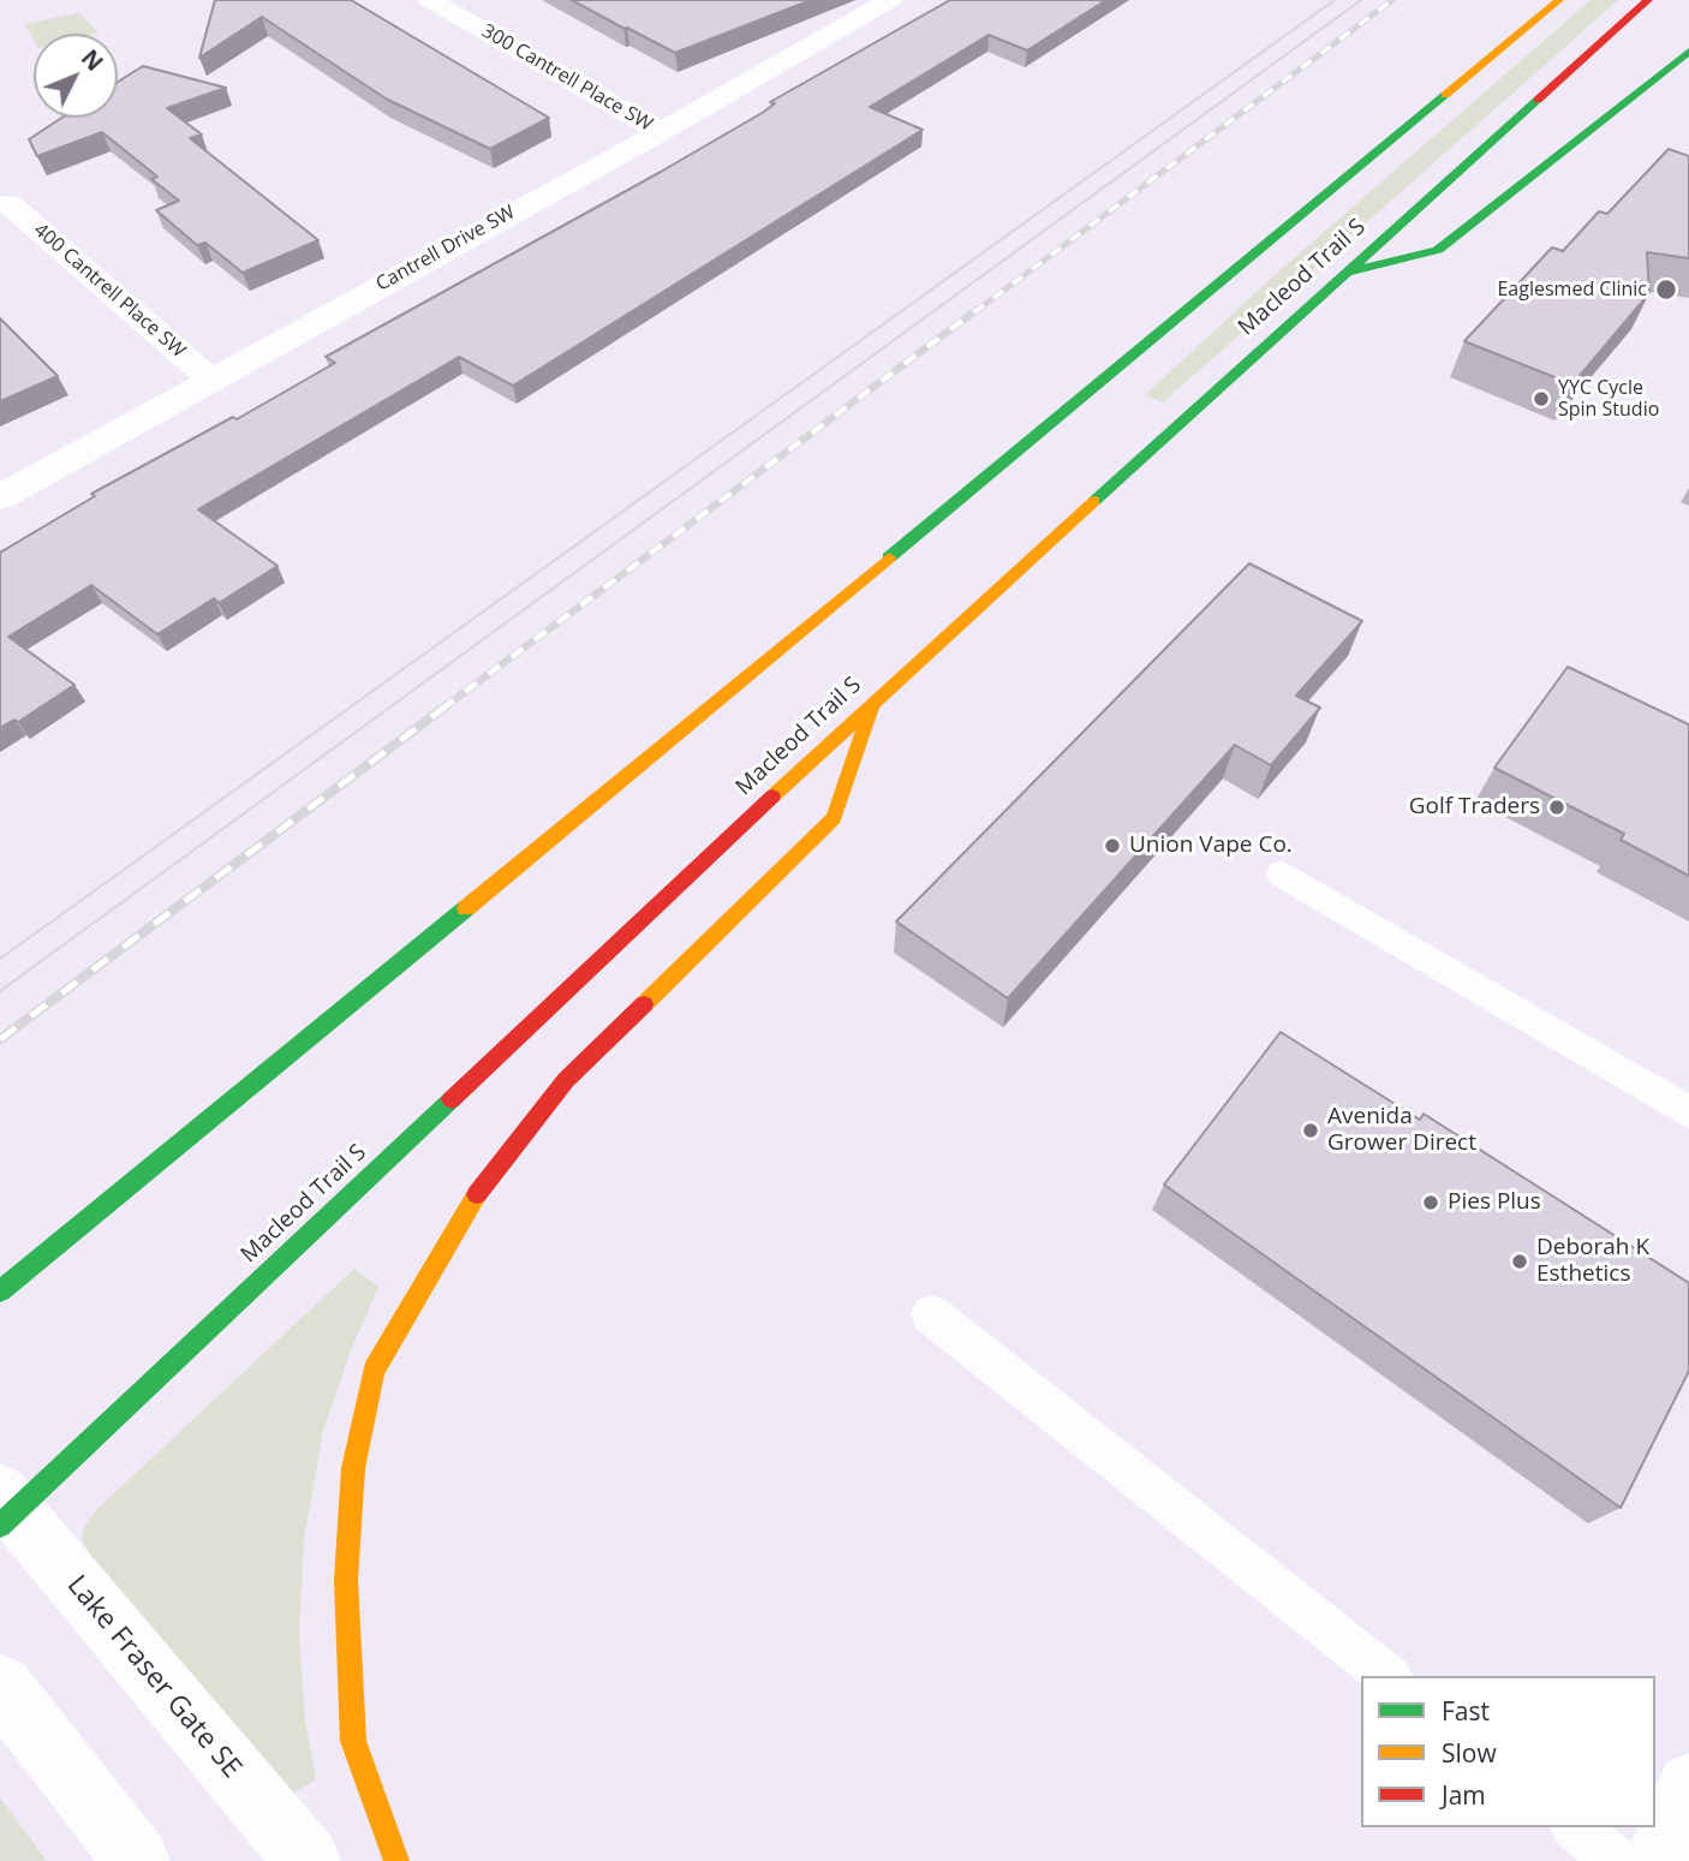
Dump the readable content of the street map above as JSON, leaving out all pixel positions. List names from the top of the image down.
{
  "streets": {
    "highway": ["Macleod Trail S"],
    "street": [
      "300 Cantrell Place SW",
      "Cantrell Drive SW",
      "400 Cantrell Place SW",
      "Lake Fraser Gate SE"
    ]
  },
  "crossings": [
    ["300 Cantrell Place SW", "Cantrell Drive SW"],
    ["Cantrell Drive SW", "400 Cantrell Place SW"],
    ["Macleod Trail S", "Lake Fraser Gate SE"]
  ],
  "places": [
    "Eaglesmed Clinic",
    "YYC Cycle Spin Studio",
    "Golf Traders",
    "Union Vape Co.",
    "Avenida Grower Direct",
    "Pies Plus",
    "Deborah K Esthetics"
  ],
  "legend": ["Fast", "Slow", "Jam"],
  "north": "top right"
}
